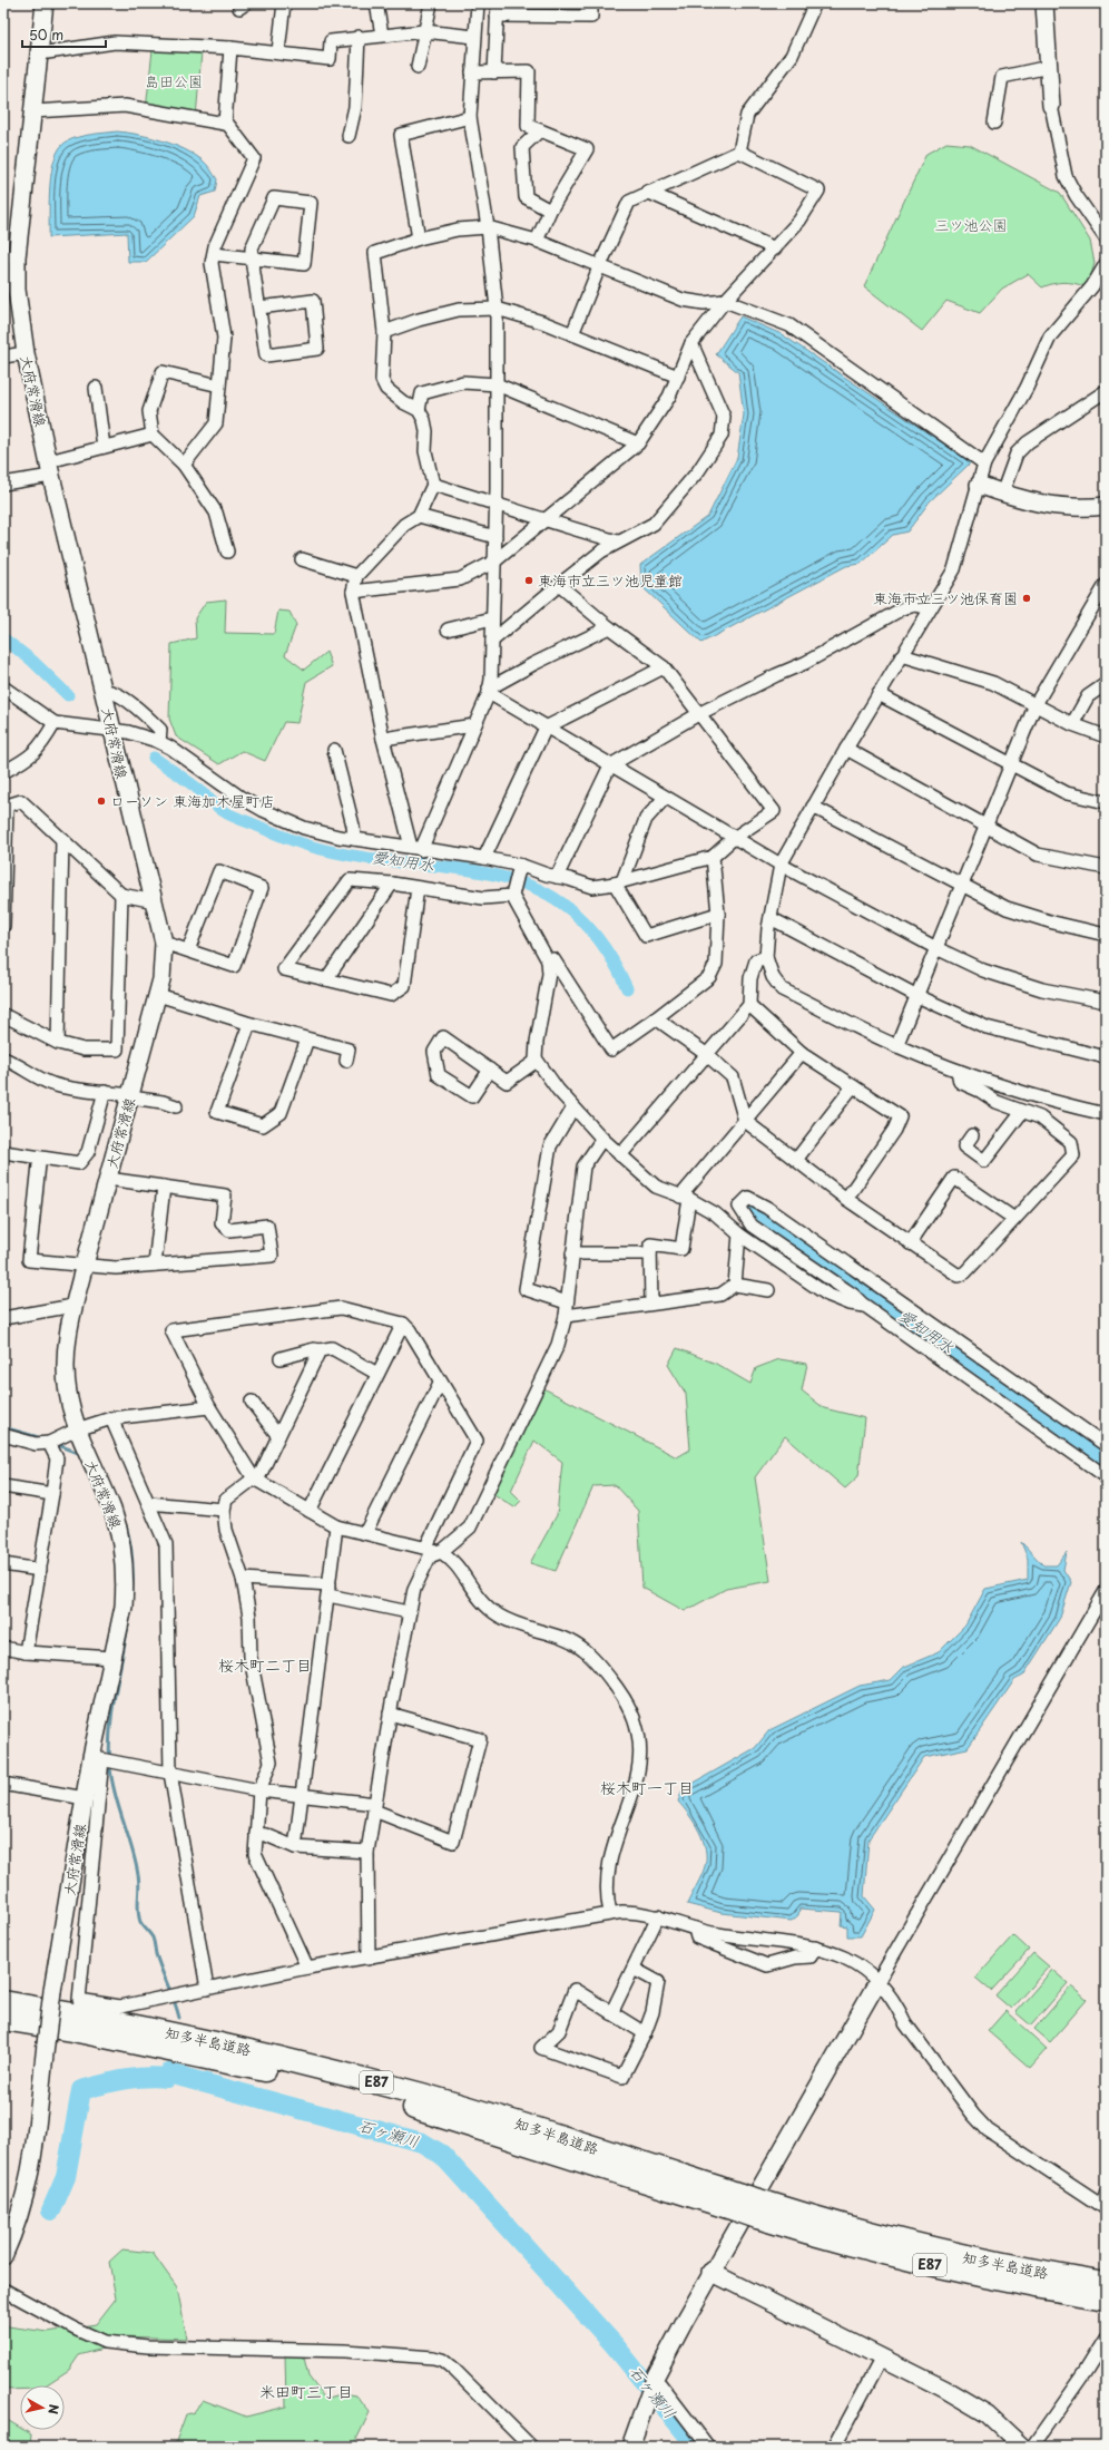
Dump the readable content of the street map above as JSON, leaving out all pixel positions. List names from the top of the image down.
{
  "streets": {
    "highway": ["知多半島道路", "E87"],
    "main road": ["大府常滑線"]
  },
  "districts": ["桜木町二丁目", "桜木町一丁目", "米田町三丁目"],
  "water": ["愛知用水", "石ヶ瀬川"],
  "parks": ["島田公園", "三ツ池公園"],
  "places": ["東海市立三ツ池児童館", "東海市立三ツ池保育園", "ローソン 東海加木屋町店"],
  "scale_bar": "50 m",
  "north": "right"
}
